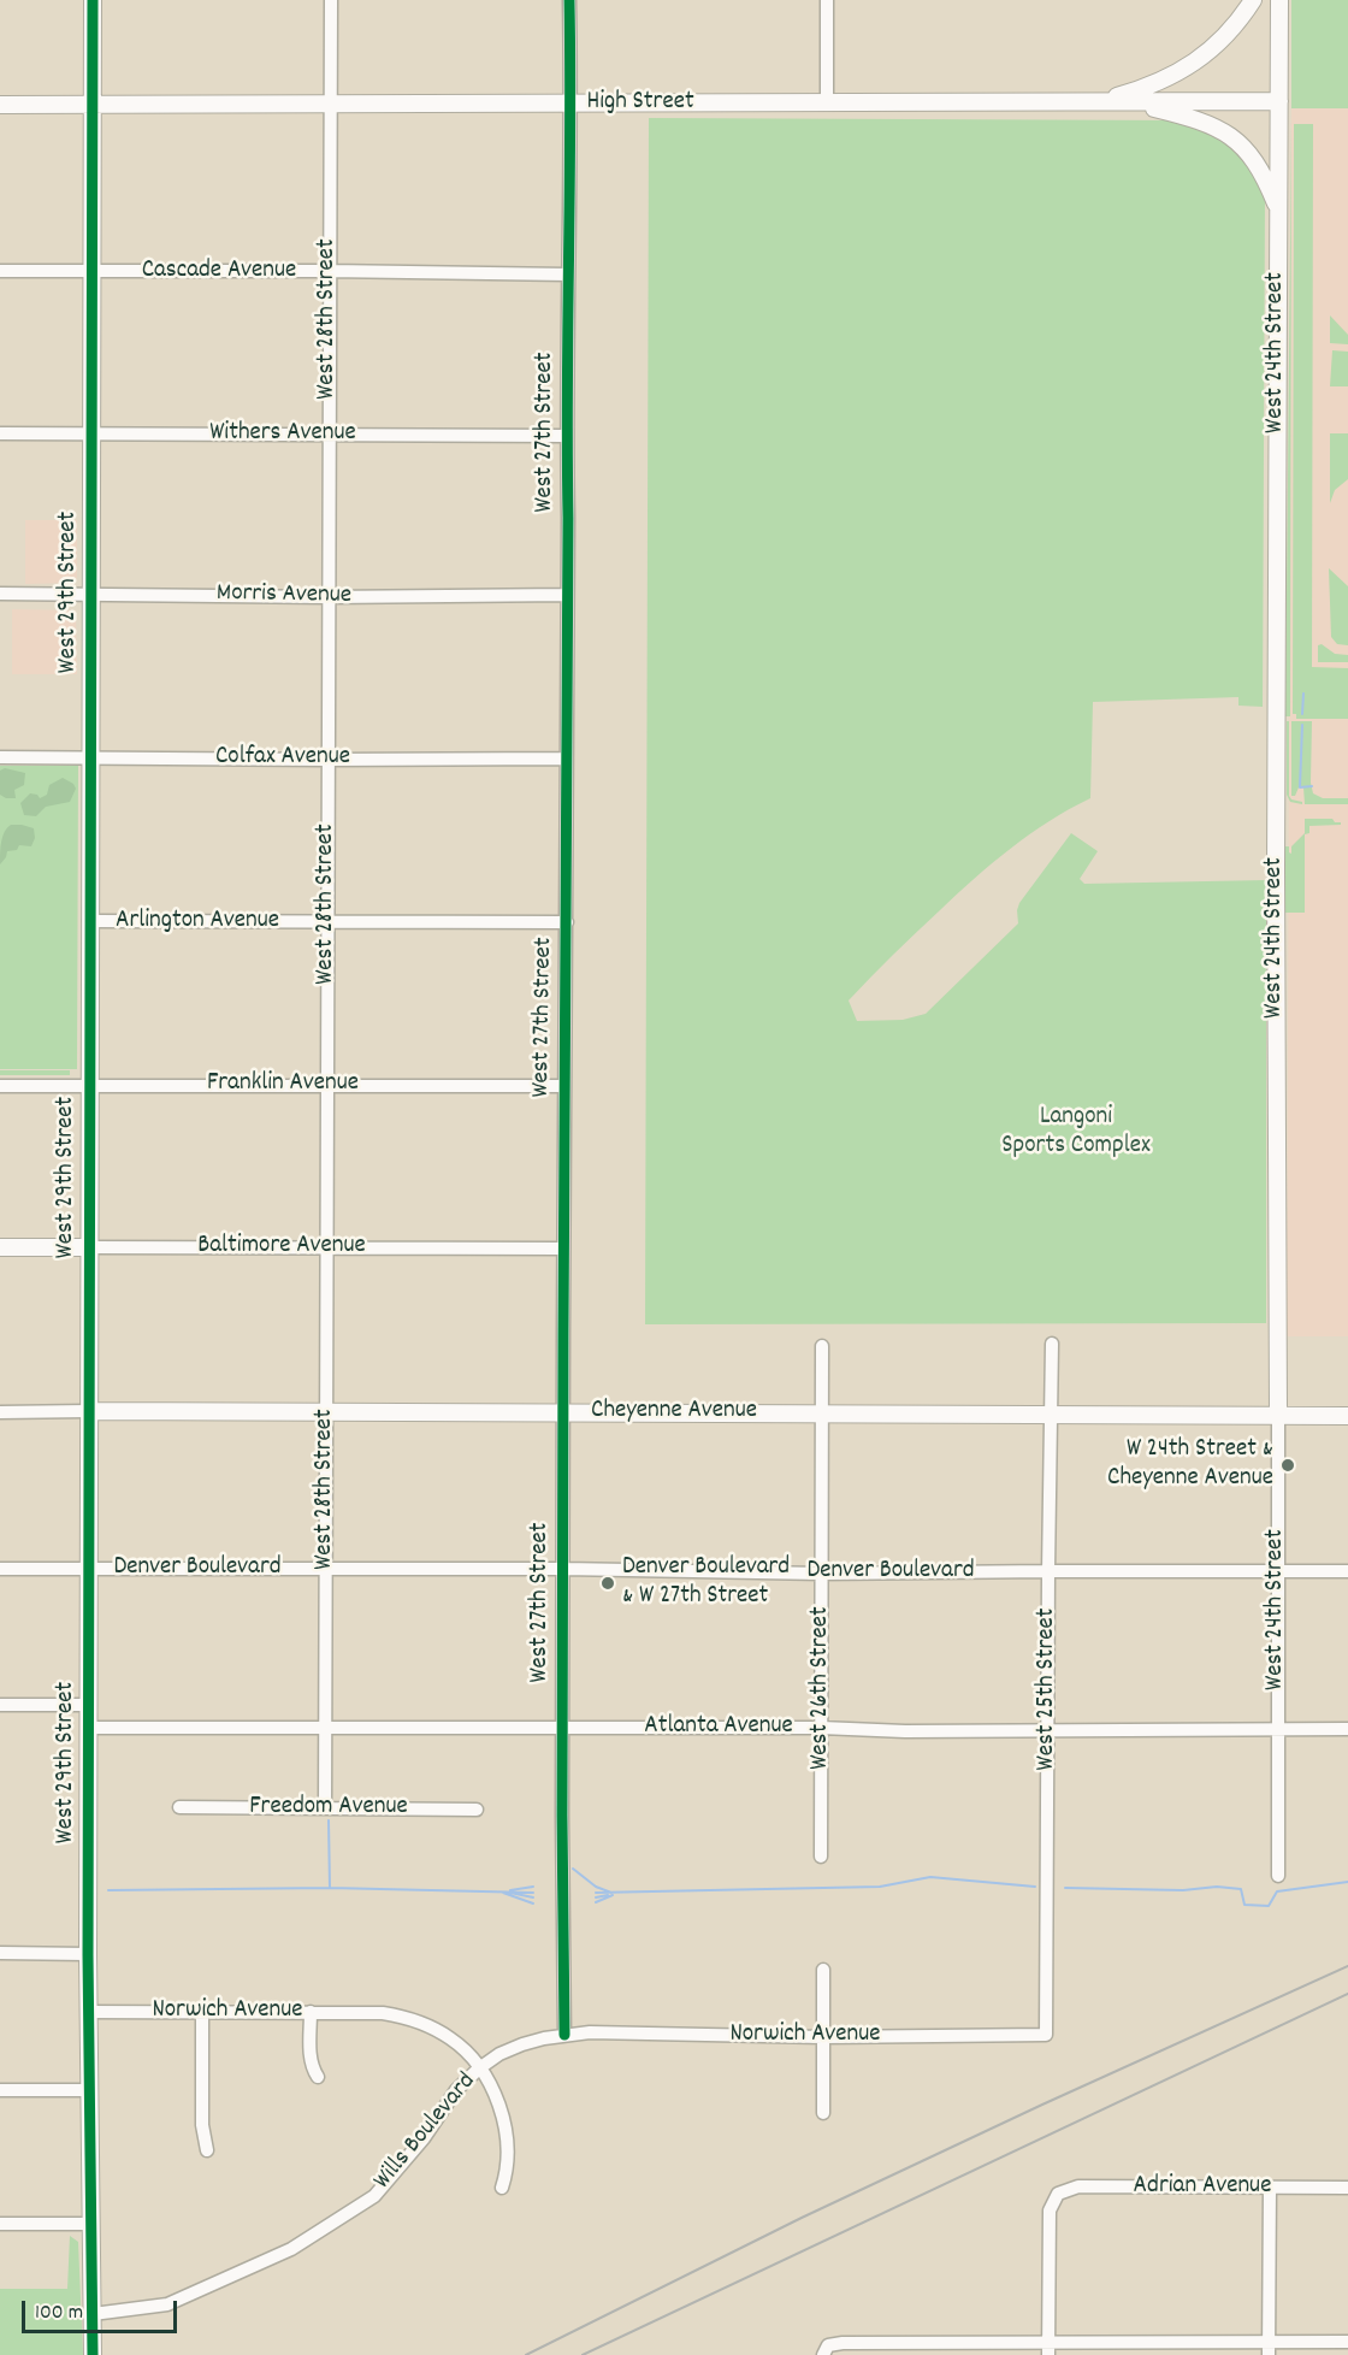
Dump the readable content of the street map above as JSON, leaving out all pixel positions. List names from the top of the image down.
{
  "streets": {
    "street": [
      "High Street",
      "Cascade Avenue",
      "West 28th Street",
      "West 24th Street",
      "West 27th Street",
      "Withers Avenue",
      "West 29th Street",
      "Morris Avenue",
      "Colfax Avenue",
      "Arlington Avenue",
      "Franklin Avenue",
      "Baltimore Avenue",
      "Cheyenne Avenue",
      "Denver Boulevard",
      "West 26th Street",
      "West 25th Street",
      "Atlanta Avenue",
      "Freedom Avenue",
      "Norwich Avenue",
      "Wills Boulevard",
      "Adrian Avenue"
    ]
  },
  "crossings": [
    ["High Street", "West 28th Street"],
    ["High Street", "West 24th Street"],
    ["High Street", "West 27th Street"],
    ["High Street", "West 29th Street"],
    ["Cascade Avenue", "West 28th Street"],
    ["Cascade Avenue", "West 27th Street"],
    ["Cascade Avenue", "West 29th Street"],
    ["West 28th Street", "Withers Avenue"],
    ["West 28th Street", "Morris Avenue"],
    ["West 28th Street", "Colfax Avenue"],
    ["West 28th Street", "Arlington Avenue"],
    ["West 28th Street", "Franklin Avenue"],
    ["West 28th Street", "Baltimore Avenue"],
    ["West 28th Street", "Cheyenne Avenue"],
    ["West 28th Street", "Denver Boulevard"],
    ["West 28th Street", "Atlanta Avenue"],
    ["West 28th Street", "Freedom Avenue"],
    ["West 24th Street", "Cheyenne Avenue"],
    ["West 24th Street", "Denver Boulevard"],
    ["West 24th Street", "Atlanta Avenue"],
    ["West 27th Street", "Withers Avenue"],
    ["West 27th Street", "Morris Avenue"],
    ["West 27th Street", "Colfax Avenue"],
    ["West 27th Street", "Arlington Avenue"],
    ["West 27th Street", "Franklin Avenue"],
    ["West 27th Street", "Baltimore Avenue"],
    ["West 27th Street", "Cheyenne Avenue"],
    ["West 27th Street", "Denver Boulevard"],
    ["West 27th Street", "Atlanta Avenue"],
    ["West 27th Street", "Norwich Avenue"],
    ["West 27th Street", "Wills Boulevard"],
    ["Withers Avenue", "West 29th Street"],
    ["West 29th Street", "Morris Avenue"],
    ["West 29th Street", "Colfax Avenue"],
    ["West 29th Street", "Arlington Avenue"],
    ["West 29th Street", "Franklin Avenue"],
    ["West 29th Street", "Baltimore Avenue"],
    ["West 29th Street", "Cheyenne Avenue"],
    ["West 29th Street", "Denver Boulevard"],
    ["West 29th Street", "Atlanta Avenue"],
    ["West 29th Street", "Norwich Avenue"],
    ["West 29th Street", "Wills Boulevard"],
    ["Cheyenne Avenue", "West 26th Street"],
    ["Cheyenne Avenue", "West 25th Street"],
    ["Denver Boulevard", "West 26th Street"],
    ["Denver Boulevard", "West 25th Street"],
    ["West 26th Street", "Atlanta Avenue"],
    ["West 25th Street", "Atlanta Avenue"],
    ["West 25th Street", "Norwich Avenue"],
    ["Norwich Avenue", "Wills Boulevard"]
  ],
  "parks": ["Langoni Sports Complex"],
  "places": ["W 24th Street & Cheyenne Avenue", "Denver Boulevard & W 27th Street"],
  "scale_bar": "100 m"
}
